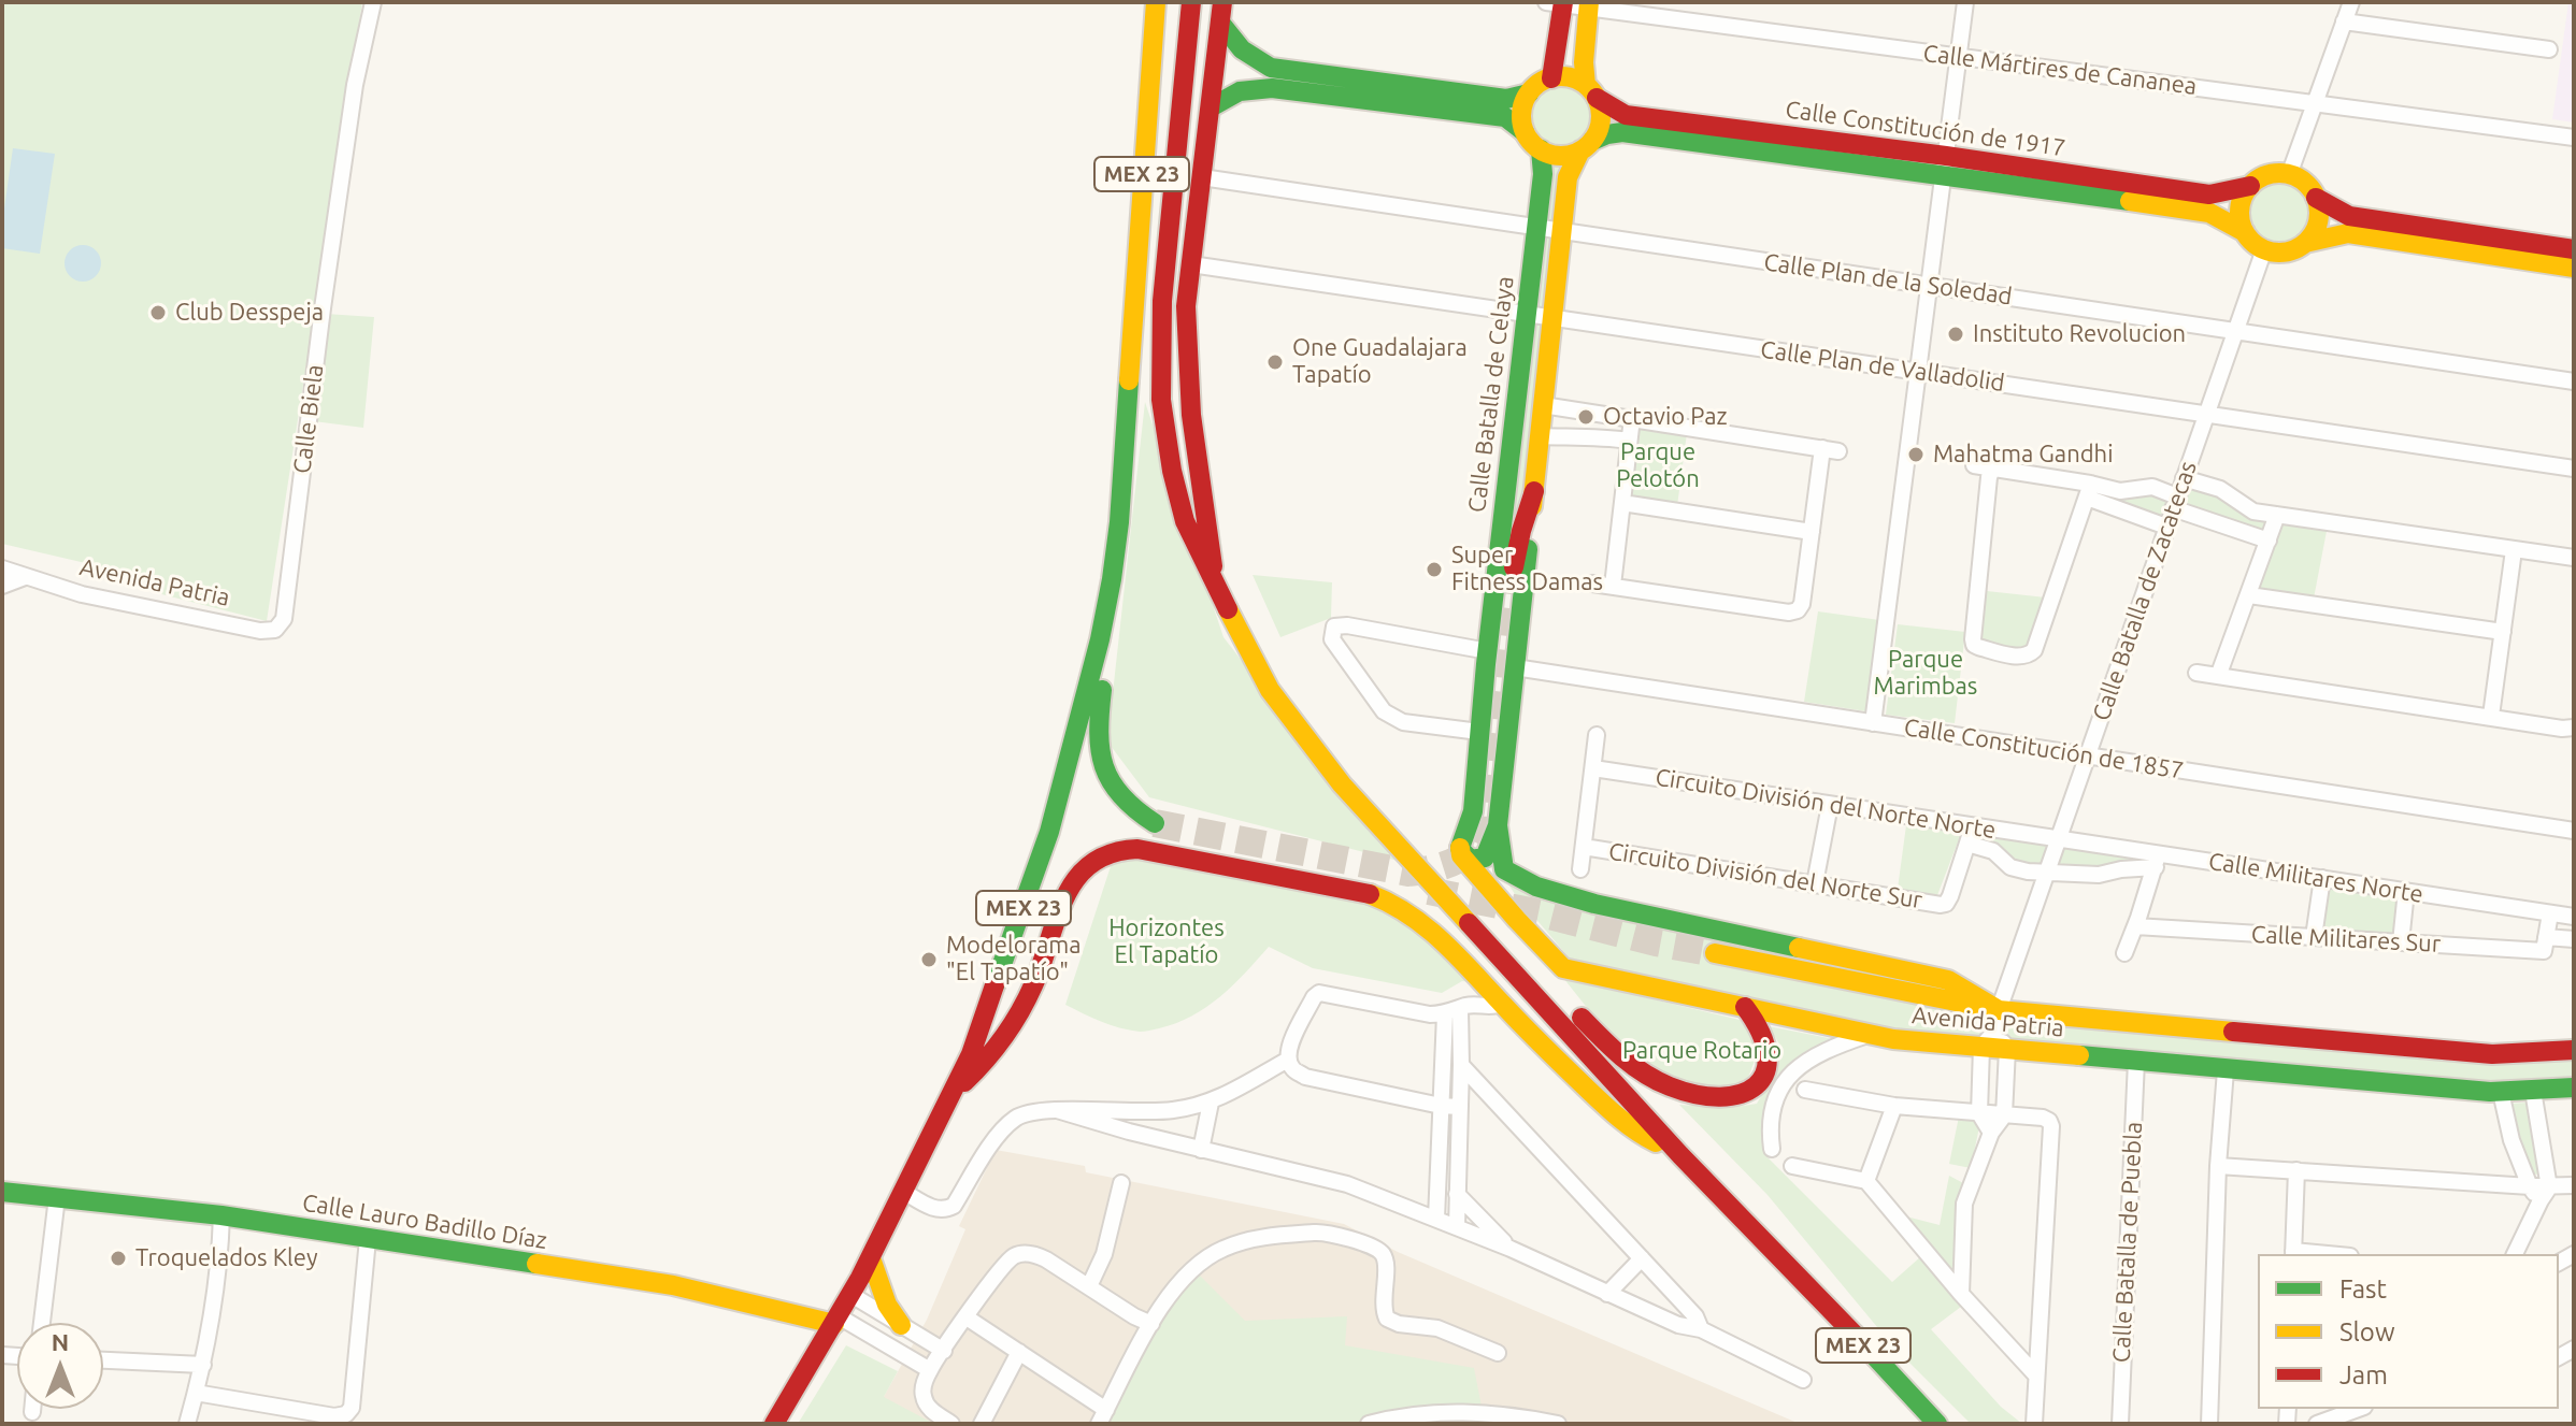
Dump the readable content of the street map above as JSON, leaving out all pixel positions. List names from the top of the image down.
{
  "streets": {
    "main road": [
      "Calle Constitución de 1917",
      "MEX 23",
      "Calle Batalla de Celaya",
      "Avenida Patria",
      "Calle Lauro Badillo Díaz"
    ],
    "street": [
      "Calle Mártires de Cananea",
      "Calle Plan de la Soledad",
      "Calle Plan de Valladolid",
      "Calle Biela",
      "Calle Batalla de Zacatecas",
      "Calle Constitución de 1857",
      "Circuito División del Norte Norte",
      "Circuito División del Norte Sur",
      "Calle Militares Norte",
      "Calle Militares Sur",
      "Calle Batalla de Puebla"
    ]
  },
  "crossings": [
    ["Calle Constitución de 1917", "Calle Batalla de Celaya"],
    ["Calle Constitución de 1917", "Calle Batalla de Zacatecas"],
    ["MEX 23", "Calle Lauro Badillo Díaz"],
    ["Calle Plan de la Soledad", "Calle Batalla de Celaya"],
    ["Calle Plan de la Soledad", "Calle Batalla de Zacatecas"],
    ["Calle Plan de Valladolid", "Calle Batalla de Celaya"],
    ["Calle Plan de Valladolid", "Calle Batalla de Zacatecas"],
    ["Calle Batalla de Celaya", "Avenida Patria"],
    ["Calle Biela", "Avenida Patria"],
    ["Avenida Patria", "Calle Batalla de Zacatecas"],
    ["Avenida Patria", "Calle Batalla de Puebla"],
    ["Calle Batalla de Zacatecas", "Calle Constitución de 1857"],
    ["Calle Batalla de Zacatecas", "Circuito División del Norte Norte"],
    ["Calle Batalla de Zacatecas", "Calle Militares Norte"],
    ["Circuito División del Norte Norte", "Calle Militares Norte"]
  ],
  "parks": [
    "Parque Pelotón",
    "Parque Marimbas",
    "Horizontes El Tapatío",
    "Parque Rotario"
  ],
  "places": [
    "Club Desspeja",
    "Instituto Revolucion",
    "One Guadalajara Tapatío",
    "Octavio Paz",
    "Mahatma Gandhi",
    "Super Fitness Damas",
    "Modelorama \"El Tapatío\"",
    "Troquelados Kley"
  ],
  "legend": ["Fast", "Slow", "Jam"],
  "north": "top"
}
